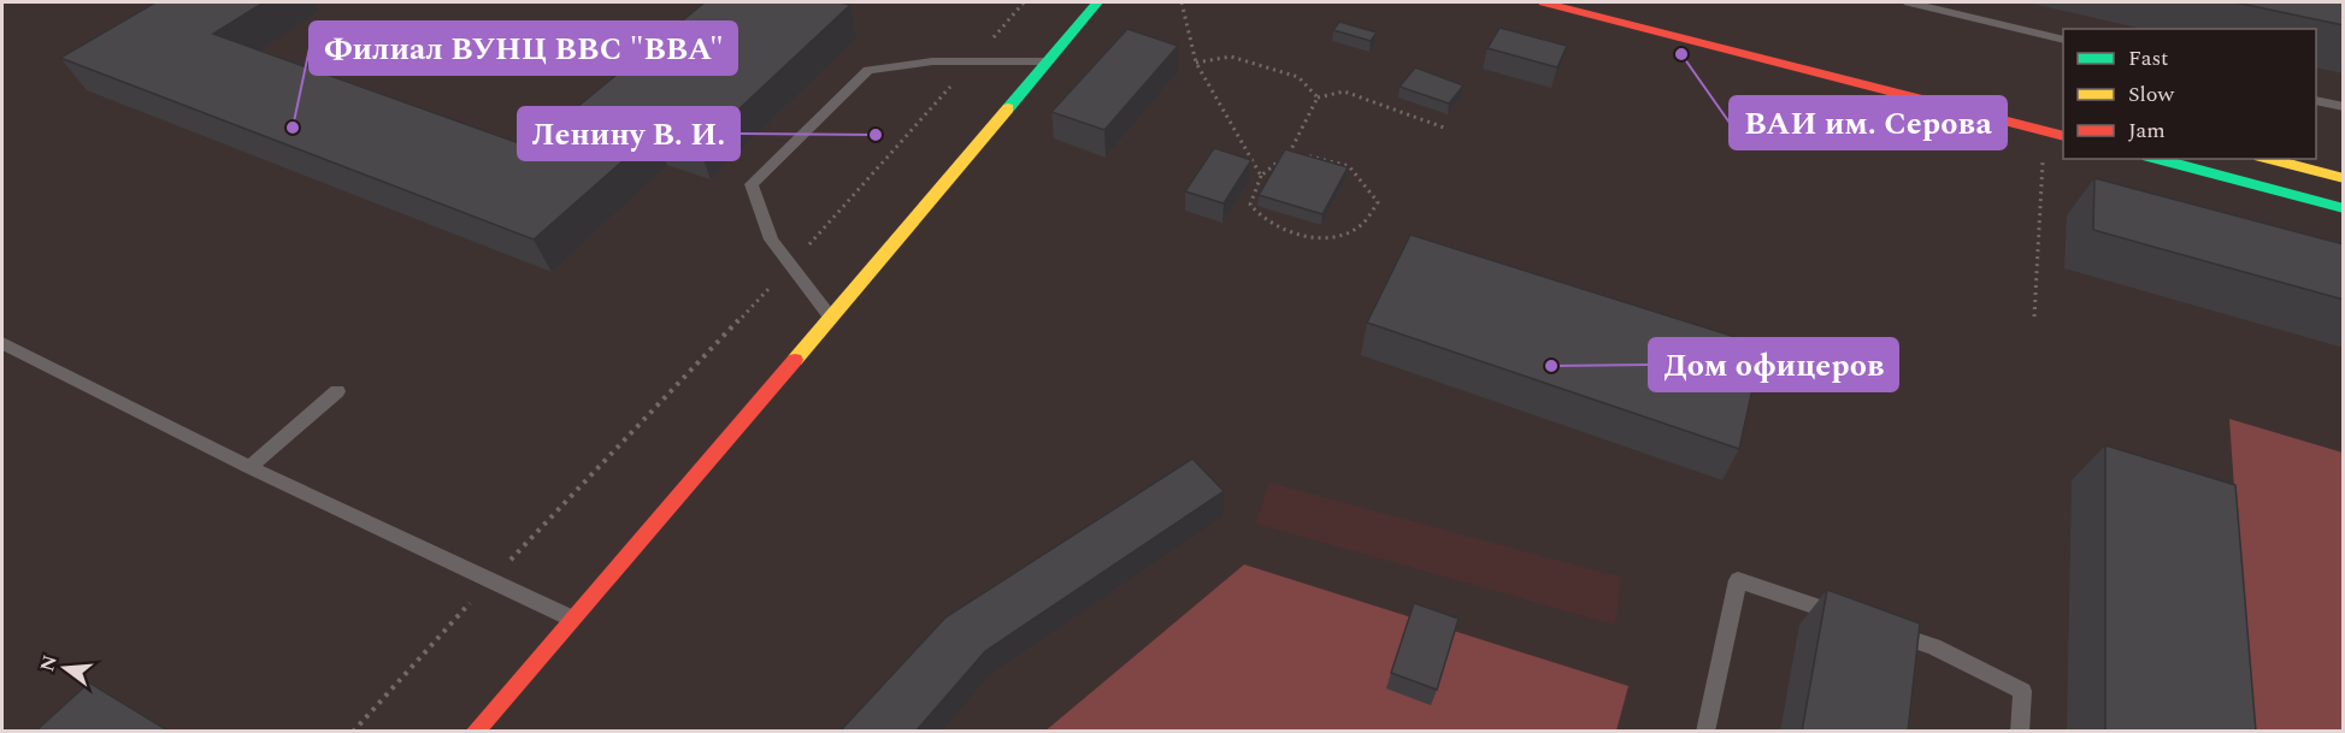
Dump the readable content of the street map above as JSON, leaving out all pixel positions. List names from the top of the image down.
{
  "places": [
    "ВАИ им. Серова",
    "Филиал ВУНЦ ВВС \"ВВА\"",
    "Ленину В. И.",
    "Дом офицеров"
  ],
  "legend": ["Fast", "Slow", "Jam"],
  "north": "left"
}
